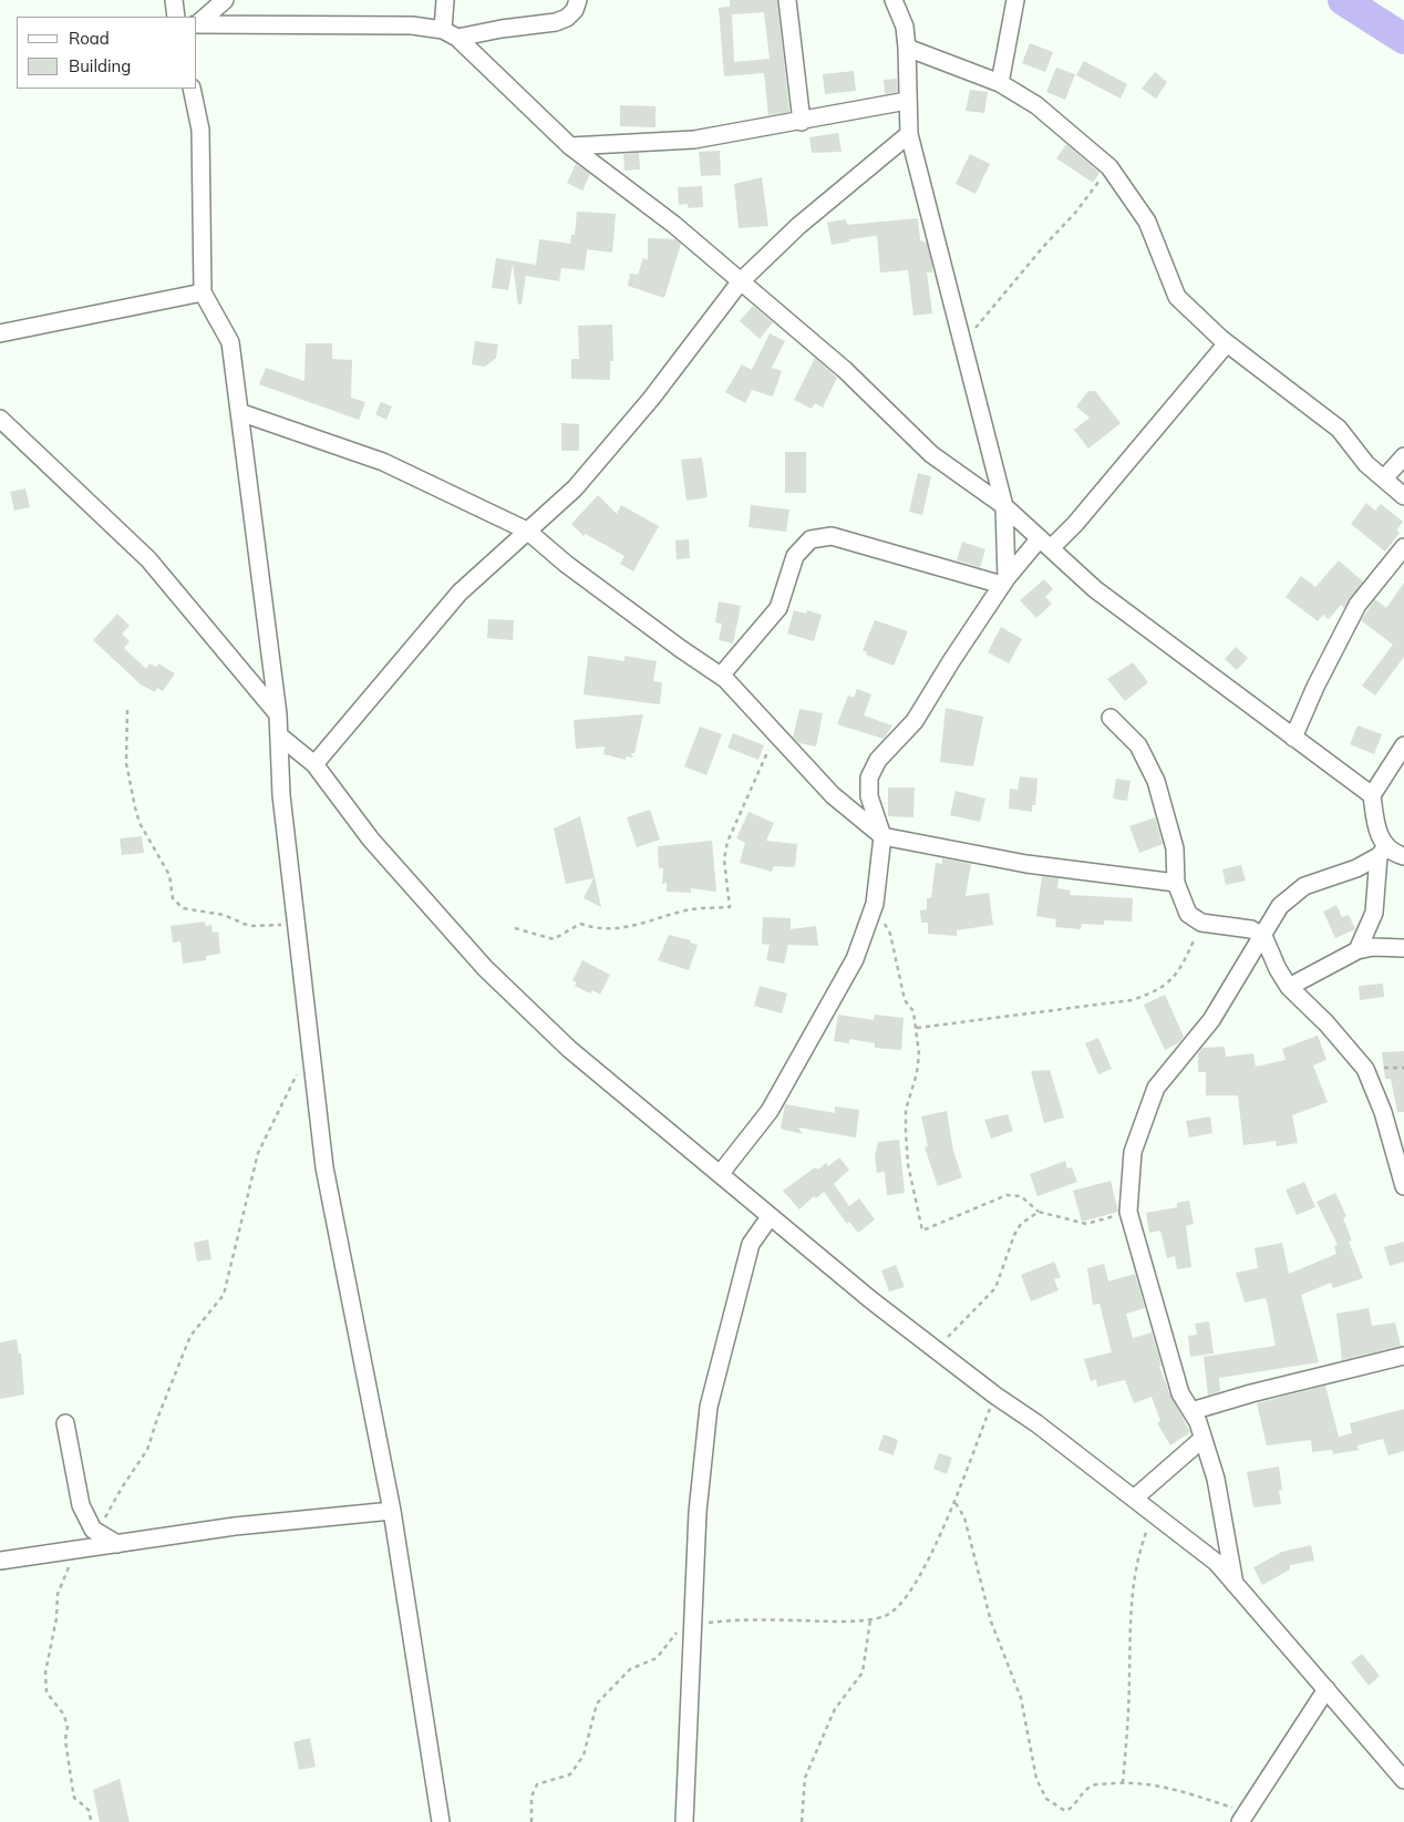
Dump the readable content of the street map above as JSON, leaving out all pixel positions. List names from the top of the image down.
{
  "legend": ["Road", "Building"]
}
